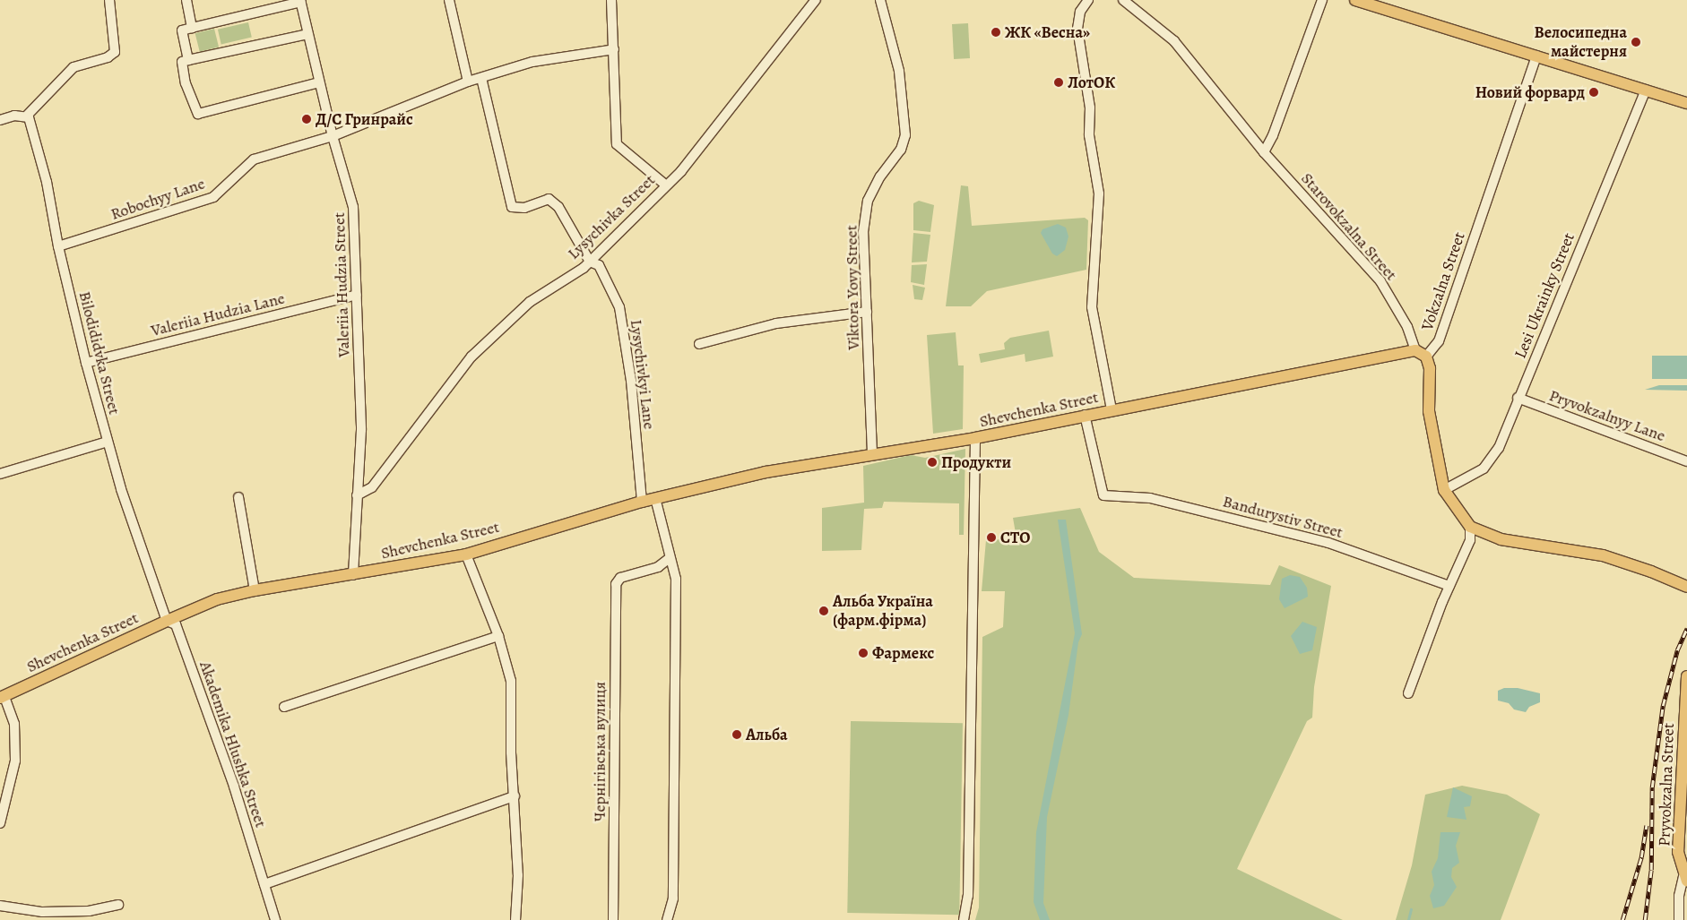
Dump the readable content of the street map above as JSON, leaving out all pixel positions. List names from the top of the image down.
{
  "streets": {
    "main road": ["Shevchenka Street", "Pryvokzalna Street"],
    "street": [
      "Robochyy Lane",
      "Lysychivka Street",
      "Starovokzalna Street",
      "Vokzalna Street",
      "Valeriia Hudzia Street",
      "Viktora Yovy Street",
      "Lesi Ukrainky Street",
      "Valeriia Hudzia Lane",
      "Bilodididvka Street",
      "Lysychivkyi Lane",
      "Pryvokzalnyy Lane",
      "Bandurystiv Street",
      "Akademika Hlushka Street",
      "Чернігівська вулиця"
    ]
  },
  "crossings": [
    ["Robochyy Lane", "Valeriia Hudzia Street"],
    ["Robochyy Lane", "Bilodididvka Street"],
    ["Robochyy Lane", "Lysychivkyi Lane"],
    ["Lysychivka Street", "Valeriia Hudzia Street"],
    ["Lysychivka Street", "Lysychivkyi Lane"],
    ["Starovokzalna Street", "Shevchenka Street"],
    ["Valeriia Hudzia Street", "Valeriia Hudzia Lane"],
    ["Valeriia Hudzia Street", "Shevchenka Street"],
    ["Viktora Yovy Street", "Shevchenka Street"],
    ["Lesi Ukrainky Street", "Pryvokzalnyy Lane"],
    ["Valeriia Hudzia Lane", "Bilodididvka Street"],
    ["Bilodididvka Street", "Shevchenka Street"],
    ["Bilodididvka Street", "Akademika Hlushka Street"],
    ["Lysychivkyi Lane", "Shevchenka Street"],
    ["Shevchenka Street", "Bandurystiv Street"],
    ["Shevchenka Street", "Akademika Hlushka Street"]
  ],
  "places": [
    "ЖК «Весна»",
    "Велосипедна майстерня",
    "ЛотОК",
    "Новий форвард",
    "Д/С Гринрайс",
    "Продукти",
    "СТО",
    "Альба Україна (фарм.фірма)",
    "Фармекс",
    "Альба"
  ]
}
